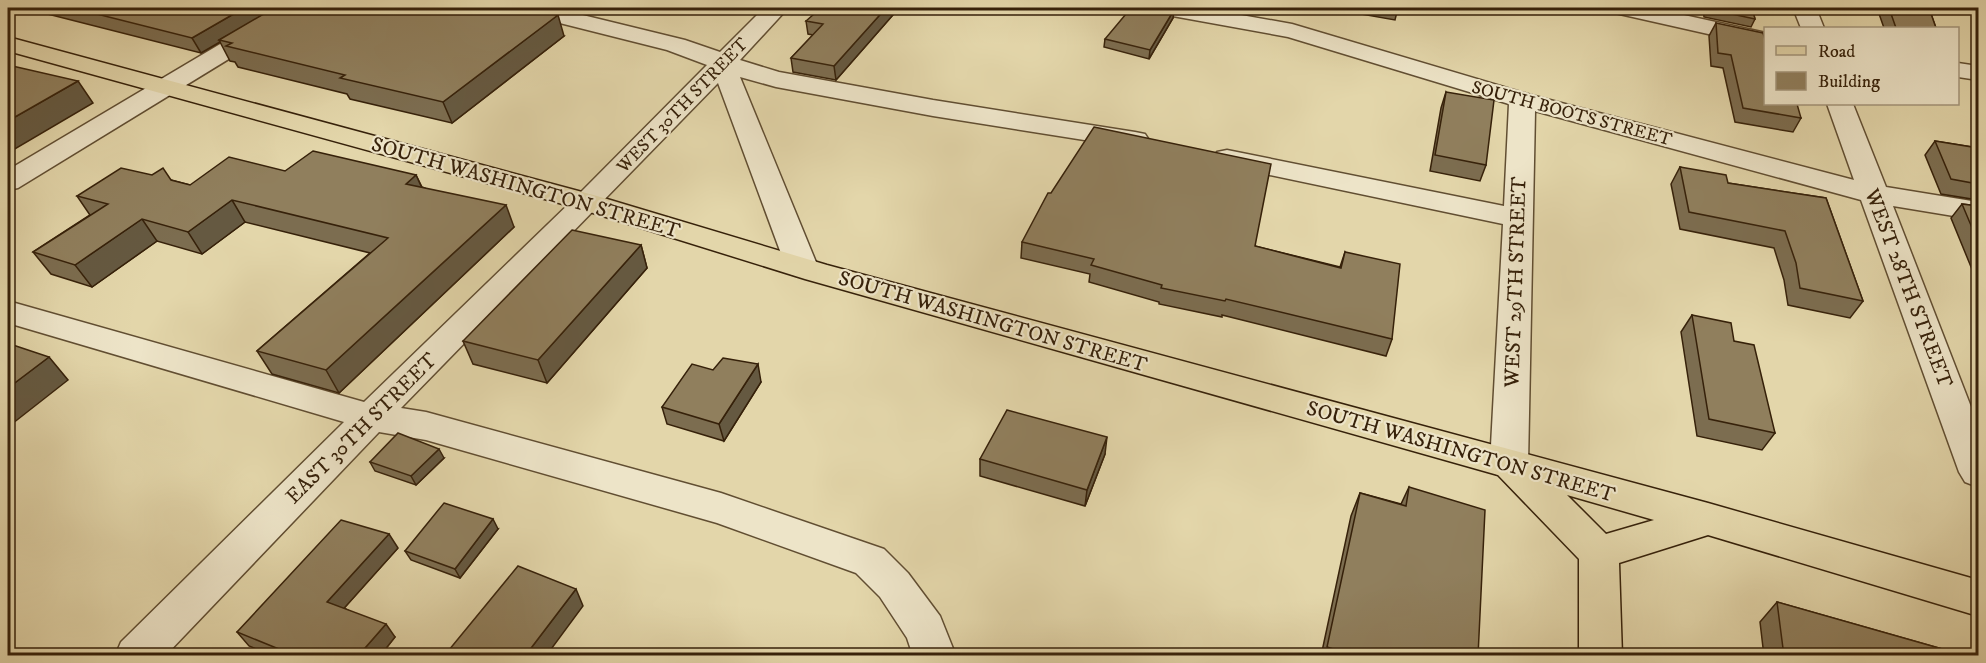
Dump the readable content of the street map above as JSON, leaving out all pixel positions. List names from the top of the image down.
{
  "streets": {
    "main road": ["SOUTH WASHINGTON STREET"],
    "street": [
      "WEST 30TH STREET",
      "SOUTH BOOTS STREET",
      "WEST 29TH STREET",
      "WEST 28TH STREET",
      "EAST 30TH STREET"
    ]
  },
  "crossings": [
    ["WEST 30TH STREET", "SOUTH WASHINGTON STREET"],
    ["WEST 30TH STREET", "EAST 30TH STREET"],
    ["SOUTH BOOTS STREET", "WEST 29TH STREET"],
    ["SOUTH BOOTS STREET", "WEST 28TH STREET"],
    ["SOUTH WASHINGTON STREET", "WEST 29TH STREET"],
    ["SOUTH WASHINGTON STREET", "EAST 30TH STREET"]
  ],
  "legend": ["Road", "Building"]
}
